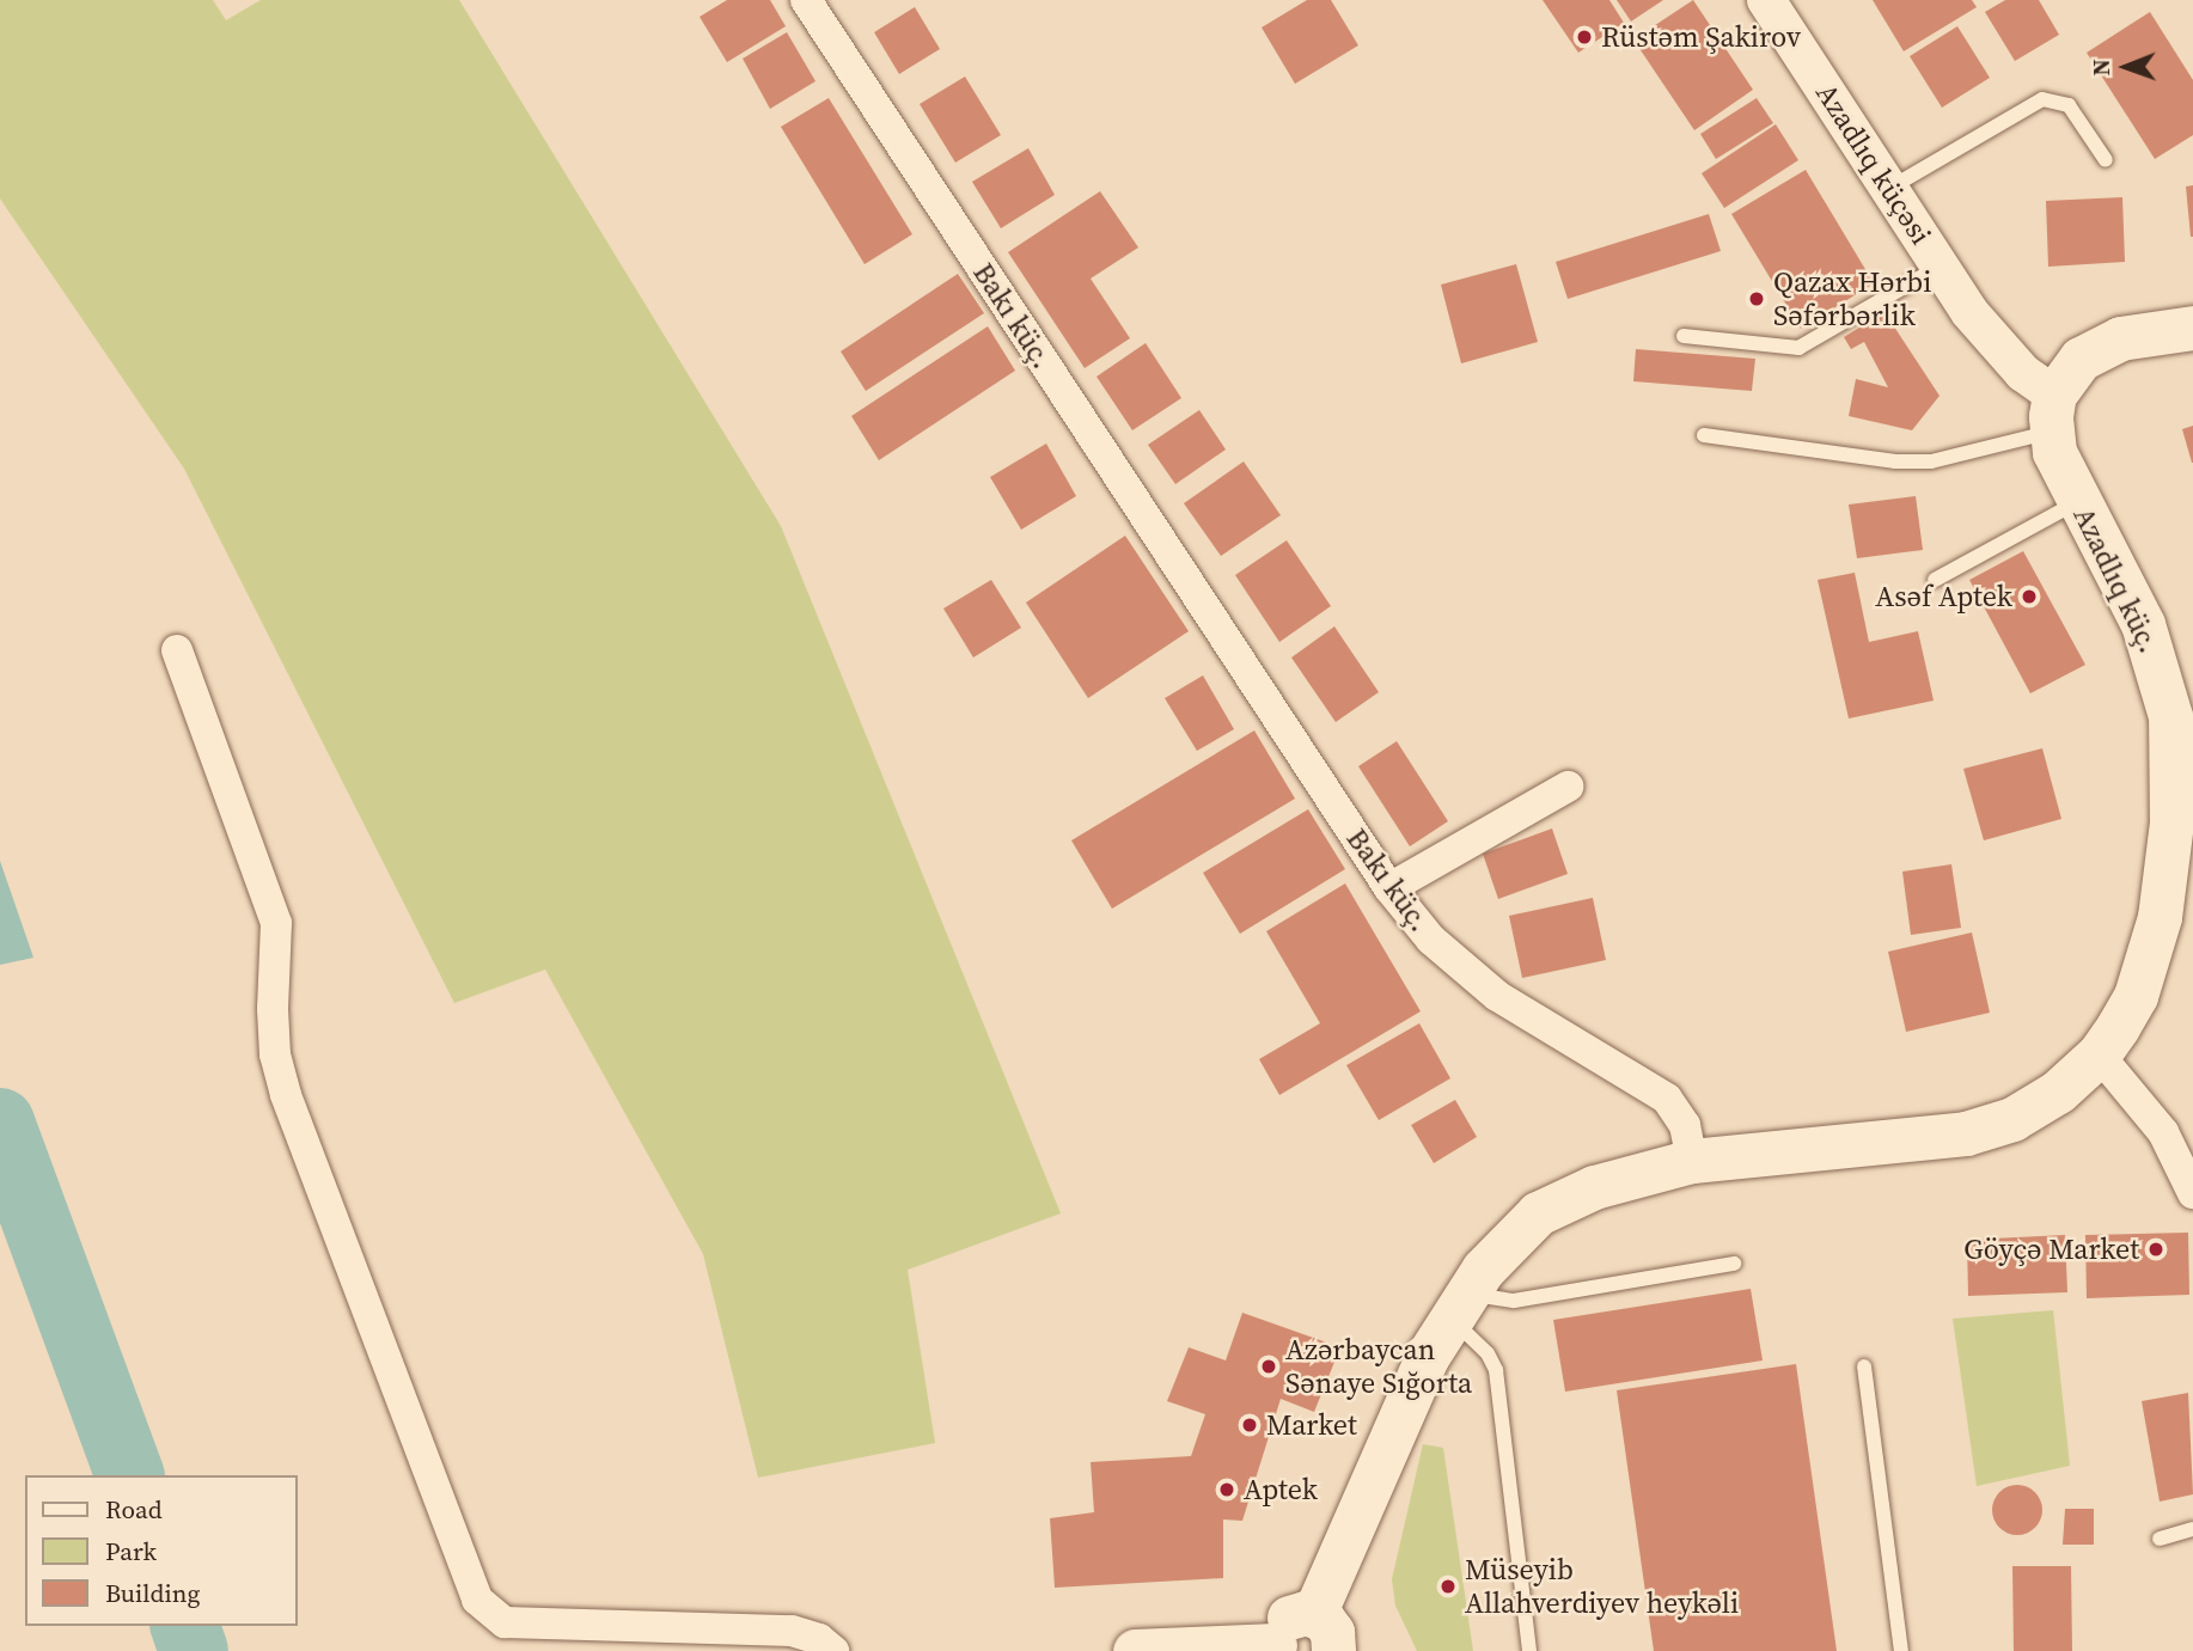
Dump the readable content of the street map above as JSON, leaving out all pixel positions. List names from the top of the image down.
{
  "streets": {
    "main road": ["Azadlıq küç."],
    "street": ["Azadlıq küçəsi", "Bakı küç."]
  },
  "crossings": [
    ["Azadlıq küçəsi", "Azadlıq küç."],
    ["Bakı küç.", "Azadlıq küç."]
  ],
  "places": [
    "Rüstəm Şakirov",
    "Qazax Hərbi Səfərbərlik",
    "Asəf Aptek",
    "Göyçə Market",
    "Azərbaycan Sənaye Sığorta",
    "Market",
    "Aptek",
    "Müseyib Allahverdiyev heykəli"
  ],
  "legend": ["Road", "Park", "Building"],
  "north": "left"
}
